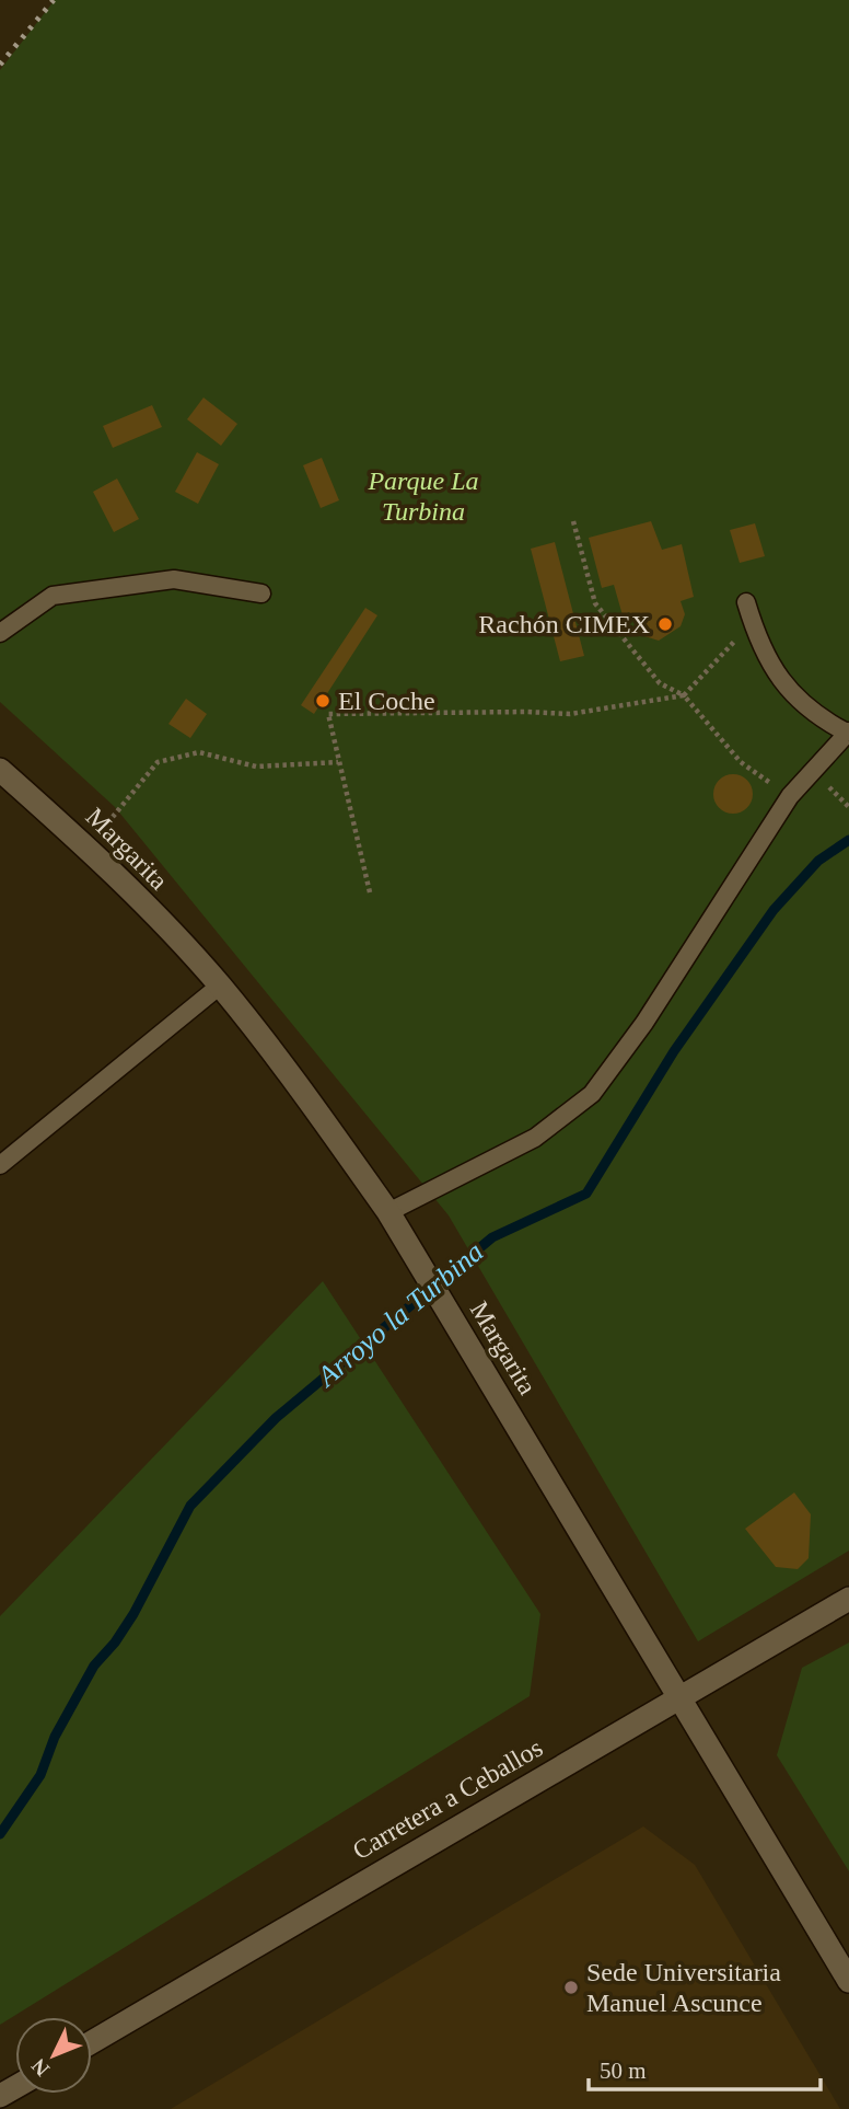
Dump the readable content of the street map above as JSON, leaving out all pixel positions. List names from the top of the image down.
{
  "streets": {
    "main road": ["Margarita", "Carretera a Ceballos"]
  },
  "crossings": [
    ["Margarita", "Carretera a Ceballos"]
  ],
  "water": ["Arroyo la Turbina"],
  "parks": ["Parque La Turbina"],
  "places": ["Rachón CIMEX", "El Coche", "Sede Universitaria Manuel Ascunce"],
  "scale_bar": "50 m",
  "north": "bottom left"
}
